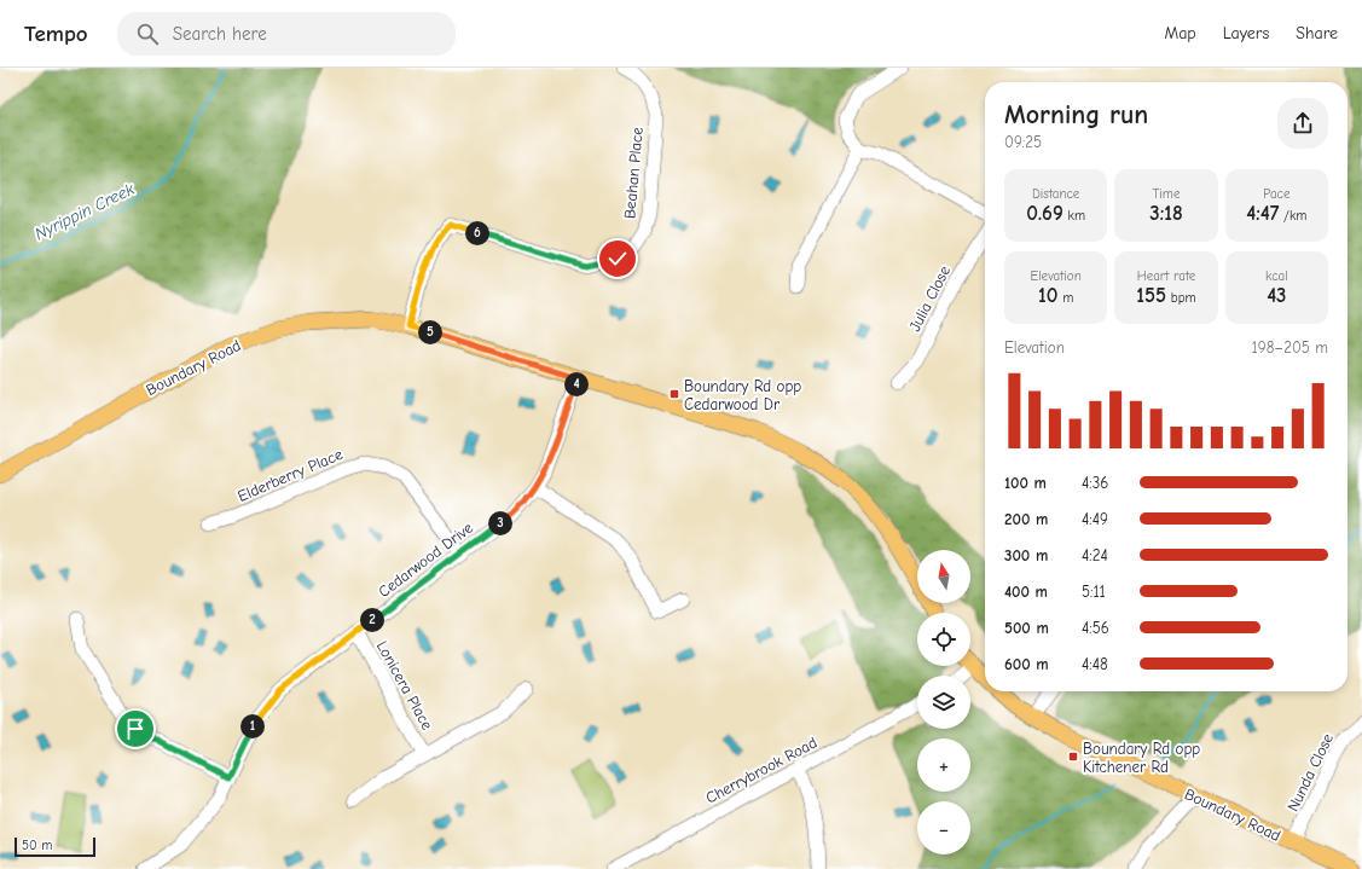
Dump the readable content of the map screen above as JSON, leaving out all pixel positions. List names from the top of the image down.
{
  "streets": {
    "main road": ["Boundary Road"],
    "street": [
      "Beahan Place",
      "Julia Close",
      "Elderberry Place",
      "Cedarwood Drive",
      "Lonicera Place",
      "Cherrybrook Road",
      "Nunda Close"
    ]
  },
  "crossings": [
    ["Beahan Place", "Boundary Road"],
    ["Boundary Road", "Cedarwood Drive"],
    ["Boundary Road", "Nunda Close"],
    ["Elderberry Place", "Cedarwood Drive"],
    ["Cedarwood Drive", "Lonicera Place"]
  ],
  "water": ["Nyrippin Creek"],
  "places": {
    "transit": ["Boundary Rd opp Cedarwood Dr", "Boundary Rd opp Kitchener Rd"]
  },
  "scale_bar": "50 m",
  "north": "top",
  "page": {
    "header": "Tempo",
    "search": "Search here",
    "nav": ["Map", "Layers", "Share"],
    "heading": ["Morning run", "09:25"],
    "stats": [
      ["Distance", "0.69 km"],
      ["Time", "3:18"],
      ["Pace", "4:47 /km"],
      ["Elevation", "10 m"],
      ["Heart rate", "155 bpm"],
      ["kcal", "43"]
    ],
    "pins": [
      "6",
      "5",
      "4",
      "3",
      "2",
      "1"
    ],
    "chart": ["Elevation", "198–205 m"],
    "list": [
      {
        "name": "100 m",
        "note": "4:36"
      },
      {
        "name": "200 m",
        "note": "4:49"
      },
      {
        "name": "300 m",
        "note": "4:24"
      },
      {
        "name": "400 m",
        "note": "5:11"
      },
      {
        "name": "500 m",
        "note": "4:56"
      },
      {
        "name": "600 m",
        "note": "4:48"
      }
    ],
    "map_buttons": ["+", "−"],
    "scale": "50 m"
  }
}
